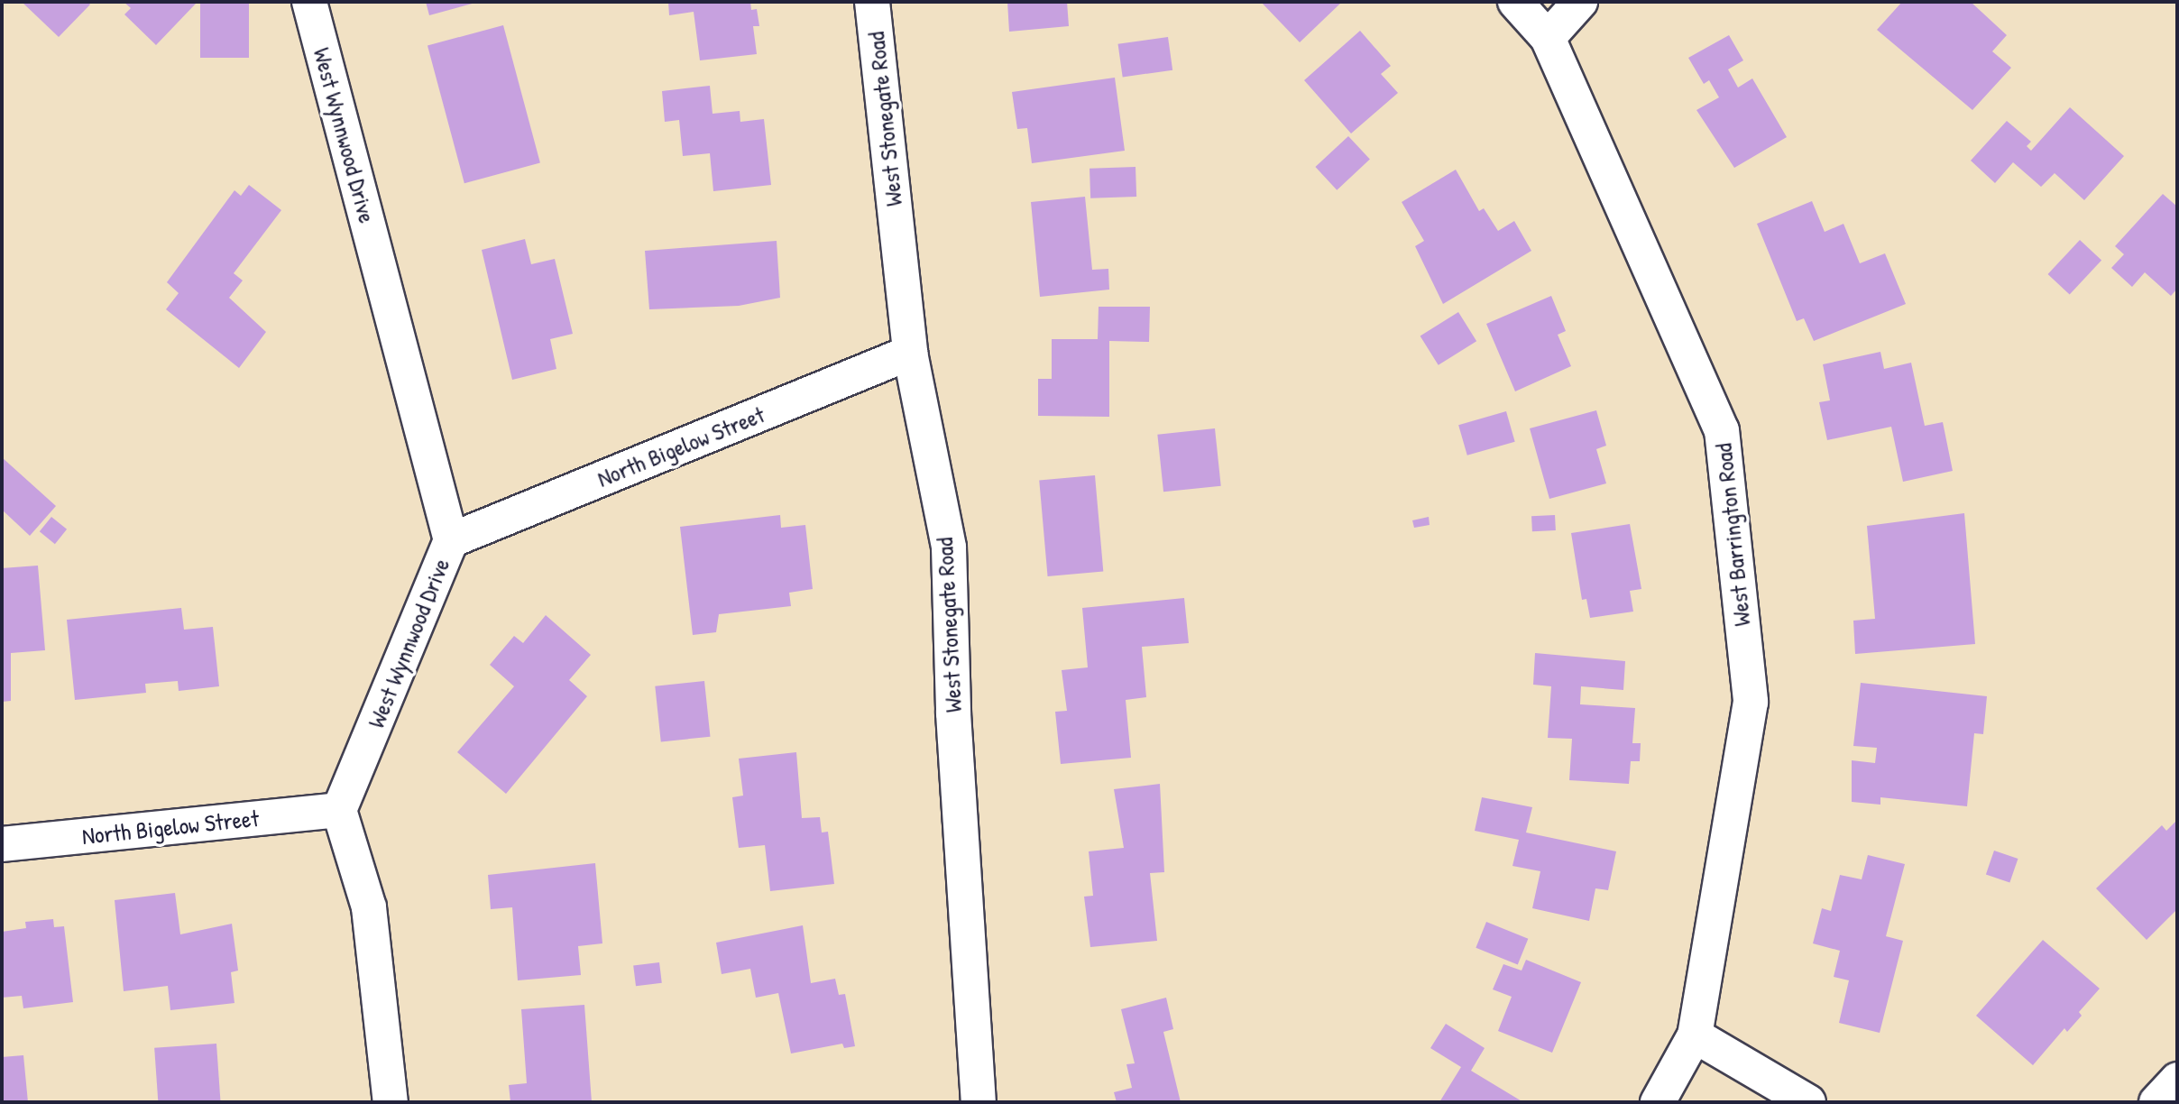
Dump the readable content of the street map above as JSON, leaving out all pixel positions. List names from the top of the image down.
{
  "streets": {
    "street": [
      "West Stonegate Road",
      "West Wynnwood Drive",
      "North Bigelow Street",
      "West Barrington Road"
    ]
  },
  "crossings": [
    ["West Stonegate Road", "North Bigelow Street"],
    ["West Wynnwood Drive", "North Bigelow Street"]
  ]
}
